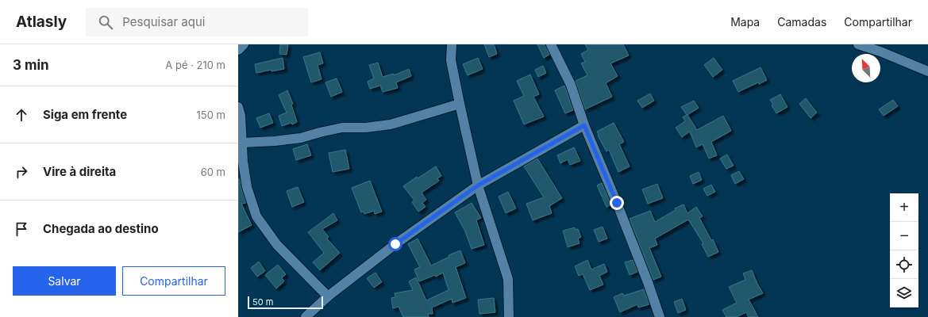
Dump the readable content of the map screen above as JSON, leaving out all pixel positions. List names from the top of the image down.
{
  "scale_bar": "50 m",
  "north": "top left",
  "page": {
    "header": "Atlasly",
    "search": "Pesquisar aqui",
    "nav": ["Mapa", "Camadas", "Compartilhar"],
    "heading": ["3 min", "A pé · 210 m"],
    "list": [
      ["Siga em frente", "150 m"],
      ["Vire à direita", "60 m"],
      "Chegada ao destino"
    ],
    "map_buttons": ["+", "−"],
    "buttons": ["Salvar", "Compartilhar"],
    "scale": "50 m"
  }
}
